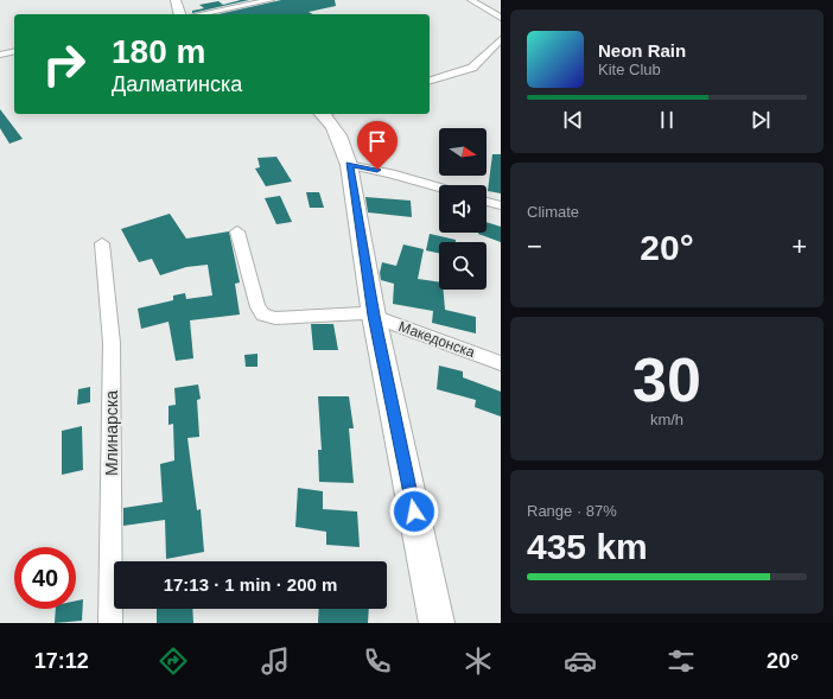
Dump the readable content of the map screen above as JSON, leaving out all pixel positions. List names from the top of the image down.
{
  "streets": {
    "street": ["Македонска", "Млинарска"]
  },
  "north": "right",
  "page": {
    "turn": ["180 m", "Далматинска"],
    "song": ["Neon Rain", "Kite Club"],
    "tile": [
      "Climate",
      ["30", "km/h"],
      ["Range · 87%", "435 km"]
    ],
    "heat": ["−", "20°", "+"],
    "limit": "40",
    "trip": "17:13 · 1 min · 200 m",
    "tabs": ["17:12", "20°"]
  }
}
